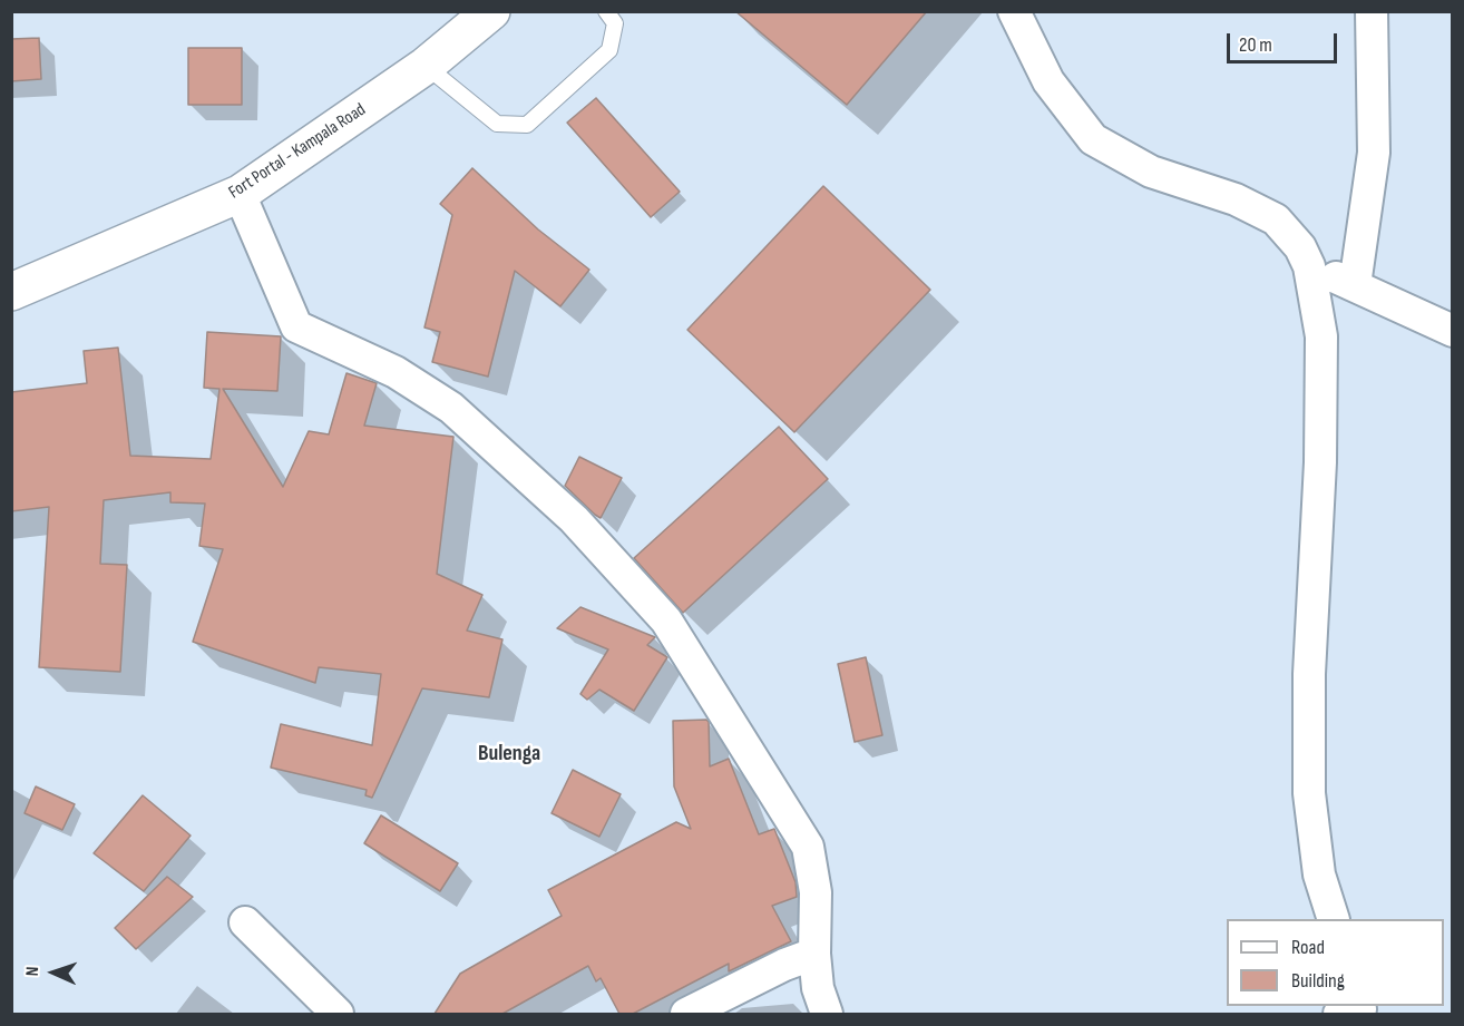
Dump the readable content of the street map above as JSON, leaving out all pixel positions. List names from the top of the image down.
{
  "streets": {
    "main road": ["Fort Portal - Kampala Road"]
  },
  "districts": ["Bulenga"],
  "legend": ["Road", "Building"],
  "scale_bar": "20 m",
  "north": "left"
}
